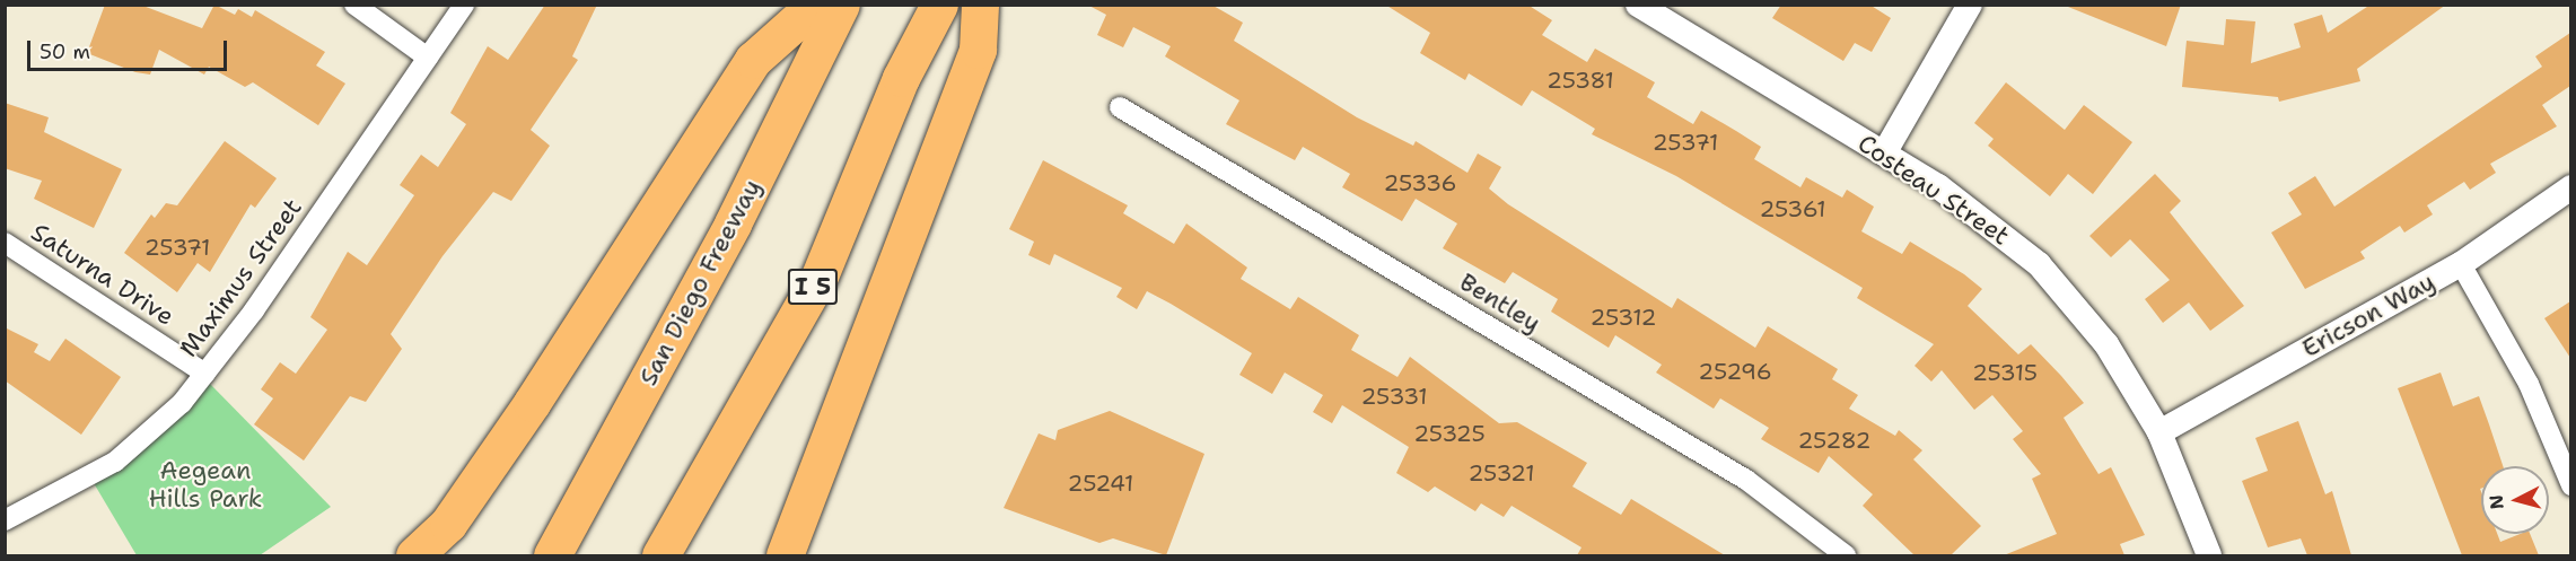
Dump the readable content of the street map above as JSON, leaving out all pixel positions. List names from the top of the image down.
{
  "streets": {
    "highway": ["San Diego Freeway", "I 5"],
    "street": [
      "Costeau Street",
      "Saturna Drive",
      "Maximus Street",
      "Bentley",
      "Ericson Way"
    ]
  },
  "crossings": [
    ["Costeau Street", "Ericson Way"],
    ["Saturna Drive", "Maximus Street"]
  ],
  "parks": ["Aegean Hills Park"],
  "house_numbers": [
    "25381",
    "25371",
    "25336",
    "25361",
    "25371",
    "25312",
    "25296",
    "25315",
    "25331",
    "25325",
    "25282",
    "25321",
    "25241"
  ],
  "scale_bar": "50 m",
  "north": "left"
}
